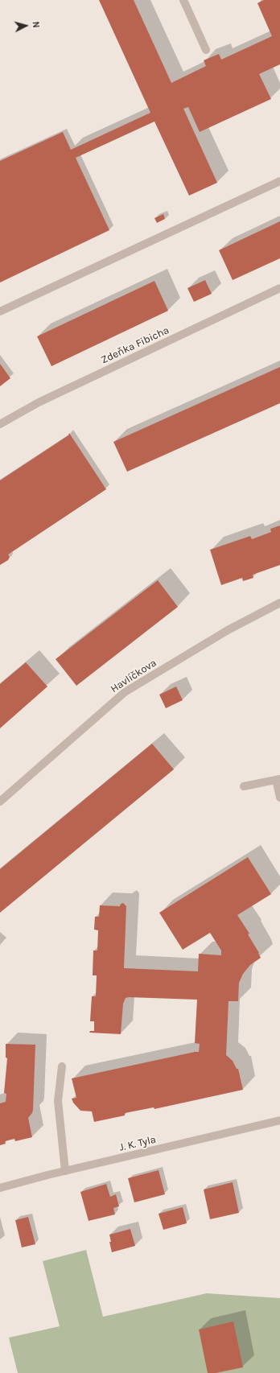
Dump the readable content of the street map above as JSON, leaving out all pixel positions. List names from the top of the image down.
{
  "streets": {
    "street": ["Zdeňka Fibicha", "Havlíčkova", "J. K. Tyla"]
  },
  "north": "right"
}
